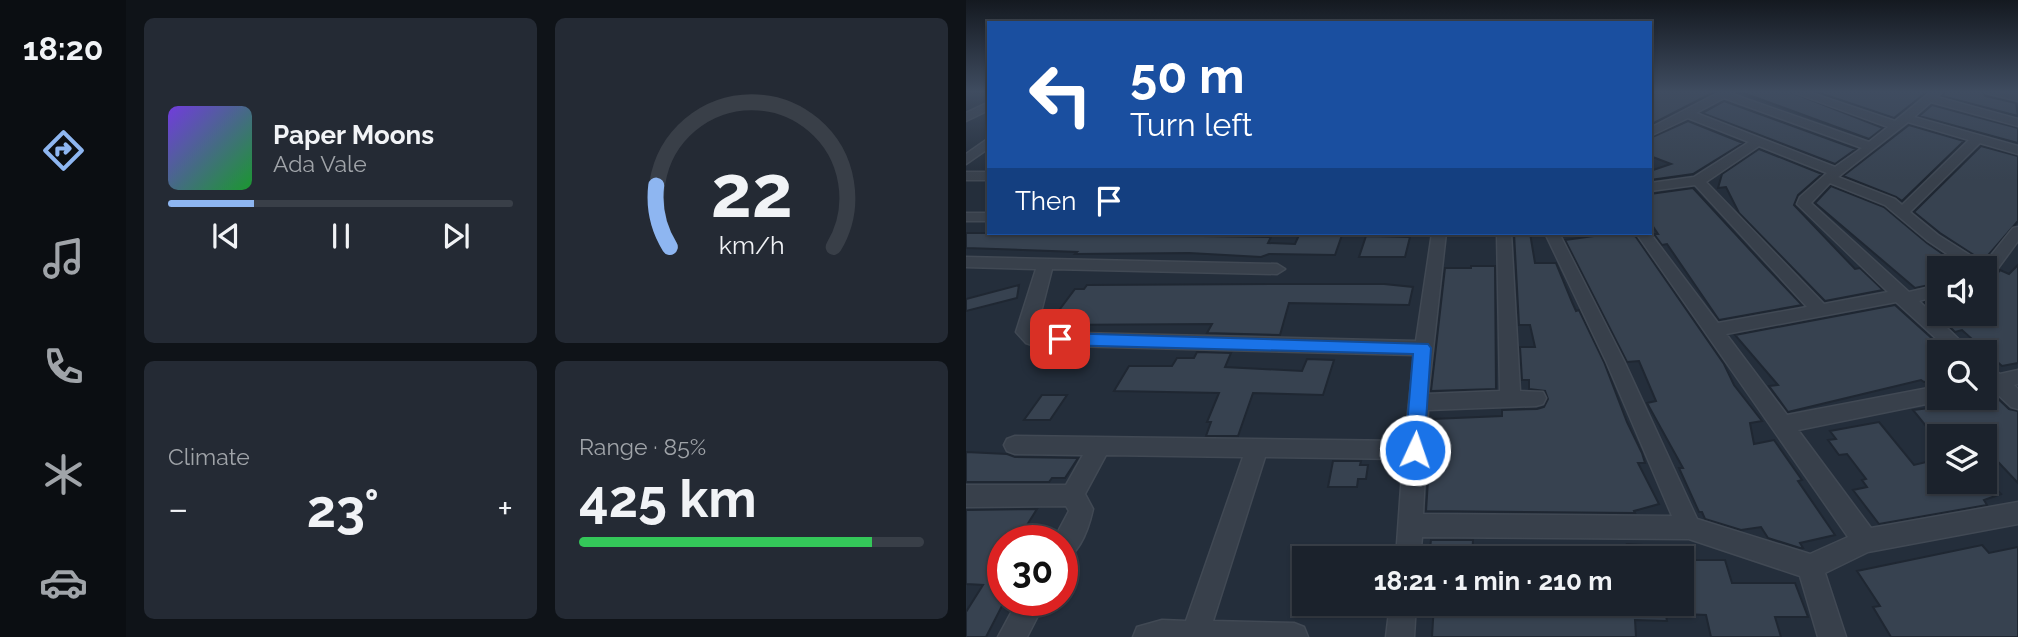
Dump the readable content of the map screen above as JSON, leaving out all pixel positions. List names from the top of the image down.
{
  "page": {
    "tabs": "18:20",
    "turn": ["50 m", "Turn left"],
    "song": ["Paper Moons", "Ada Vale"],
    "then": "Then",
    "tile": [
      "Climate",
      ["Range · 85%", "425 km"]
    ],
    "heat": ["−", "23°", "+"],
    "limit": "30",
    "trip": "18:21 · 1 min · 210 m",
    "gauge": ["22", "km/h"]
  }
}
